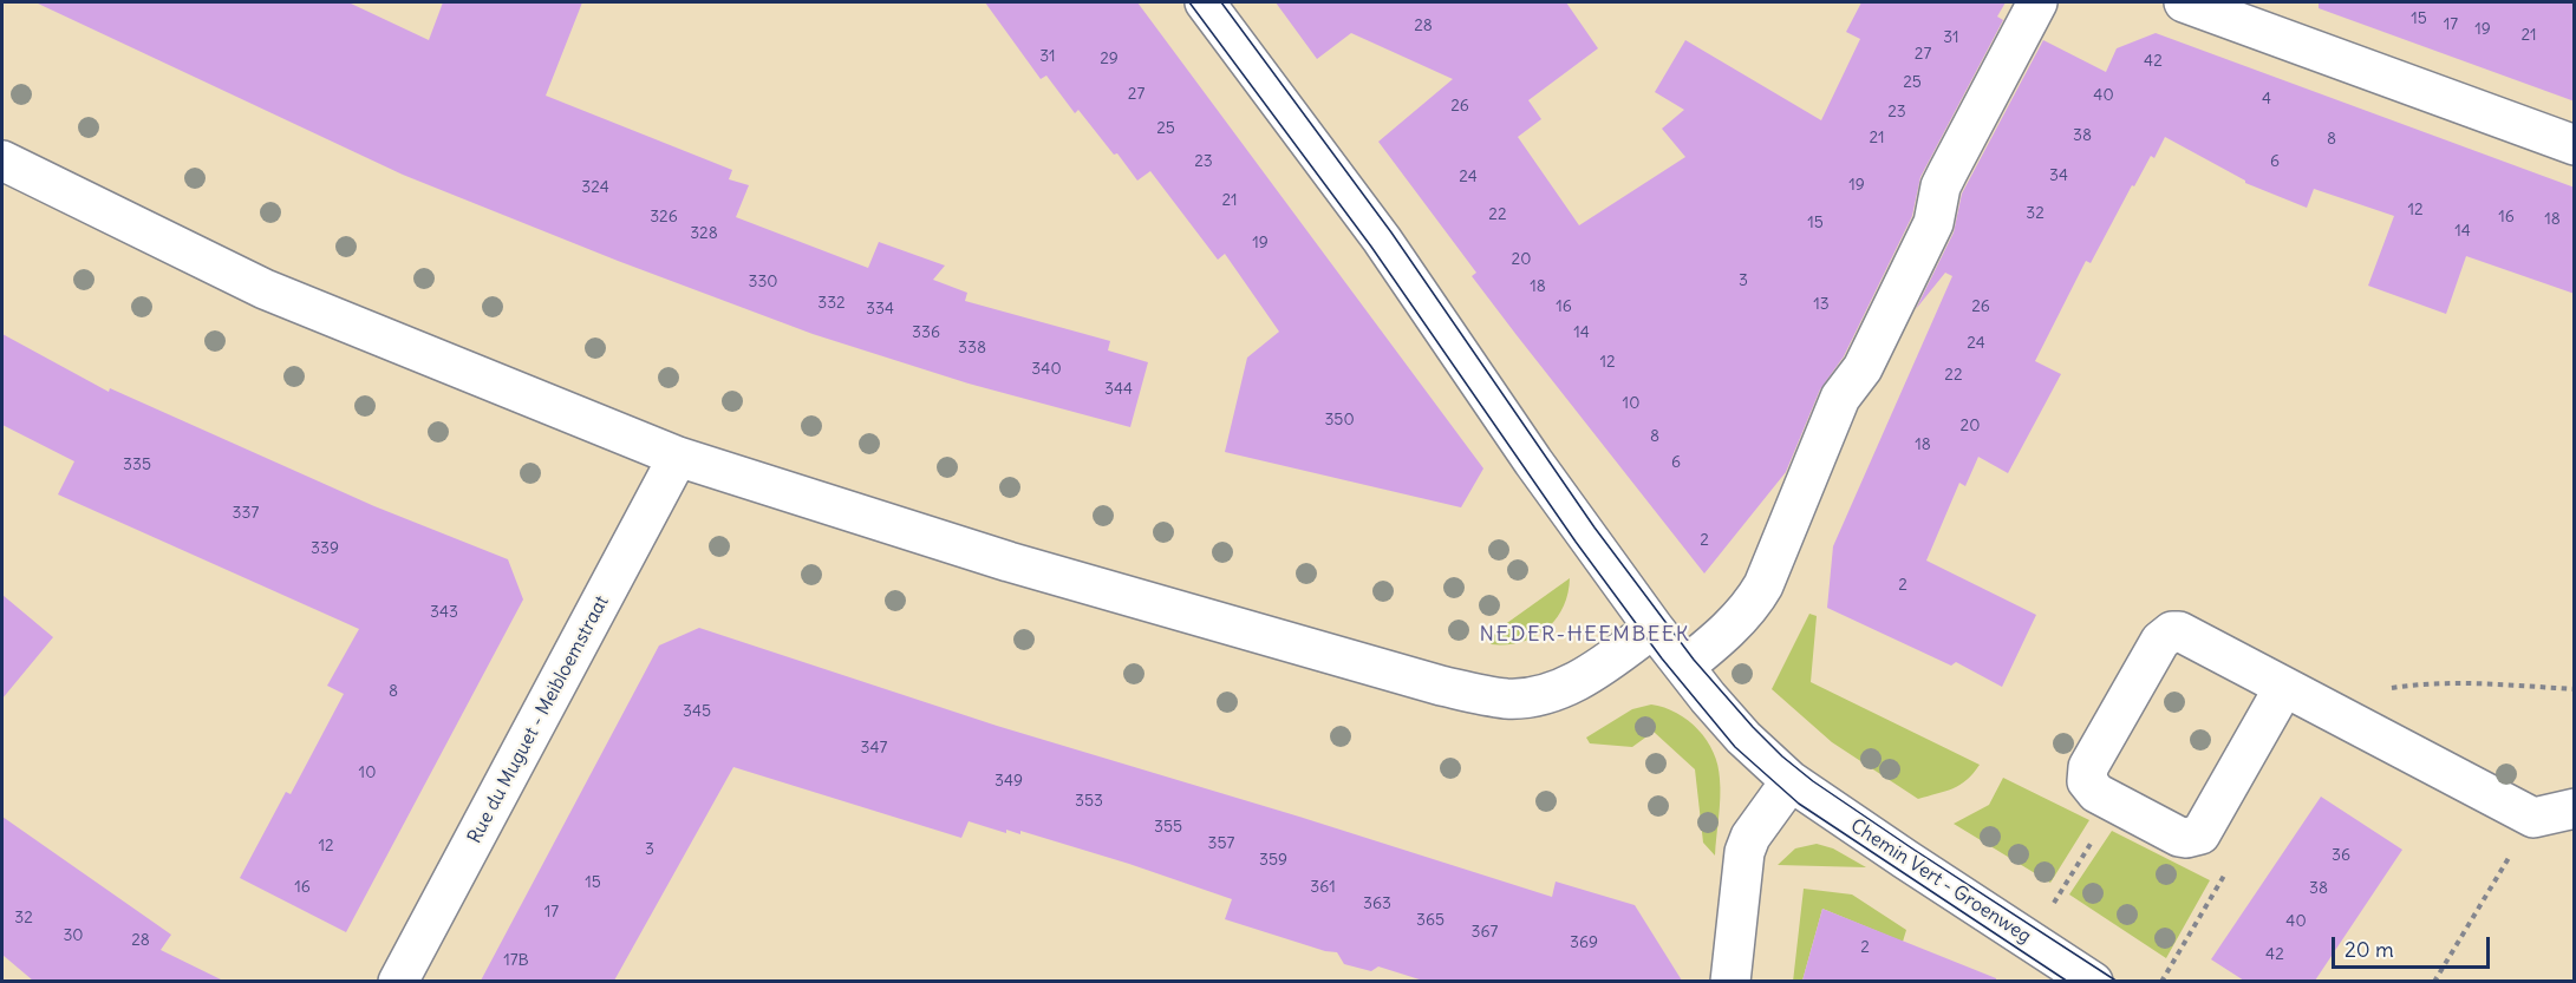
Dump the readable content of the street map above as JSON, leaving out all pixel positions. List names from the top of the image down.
{
  "streets": {
    "street": ["Rue du Muguet - Meibloemstraat", "Chemin Vert - Groenweg"]
  },
  "districts": ["NEDER-HEEMBEEK"],
  "house_numbers": [
    "15",
    "17",
    "28",
    "19",
    "21",
    "31",
    "27",
    "31",
    "29",
    "42",
    "25",
    "27",
    "40",
    "4",
    "26",
    "23",
    "25",
    "38",
    "21",
    "8",
    "23",
    "6",
    "34",
    "24",
    "19",
    "324",
    "21",
    "12",
    "32",
    "22",
    "326",
    "16",
    "18",
    "15",
    "14",
    "328",
    "19",
    "20",
    "3",
    "330",
    "18",
    "332",
    "13",
    "16",
    "26",
    "334",
    "336",
    "14",
    "24",
    "338",
    "12",
    "340",
    "22",
    "344",
    "10",
    "350",
    "20",
    "8",
    "18",
    "6",
    "335",
    "337",
    "2",
    "339",
    "2",
    "343",
    "8",
    "345",
    "347",
    "10",
    "349",
    "353",
    "355",
    "357",
    "12",
    "3",
    "36",
    "359",
    "15",
    "16",
    "361",
    "38",
    "363",
    "17",
    "32",
    "365",
    "40",
    "367",
    "30",
    "28",
    "369",
    "2",
    "42",
    "17B"
  ],
  "scale_bar": "20 m"
}
